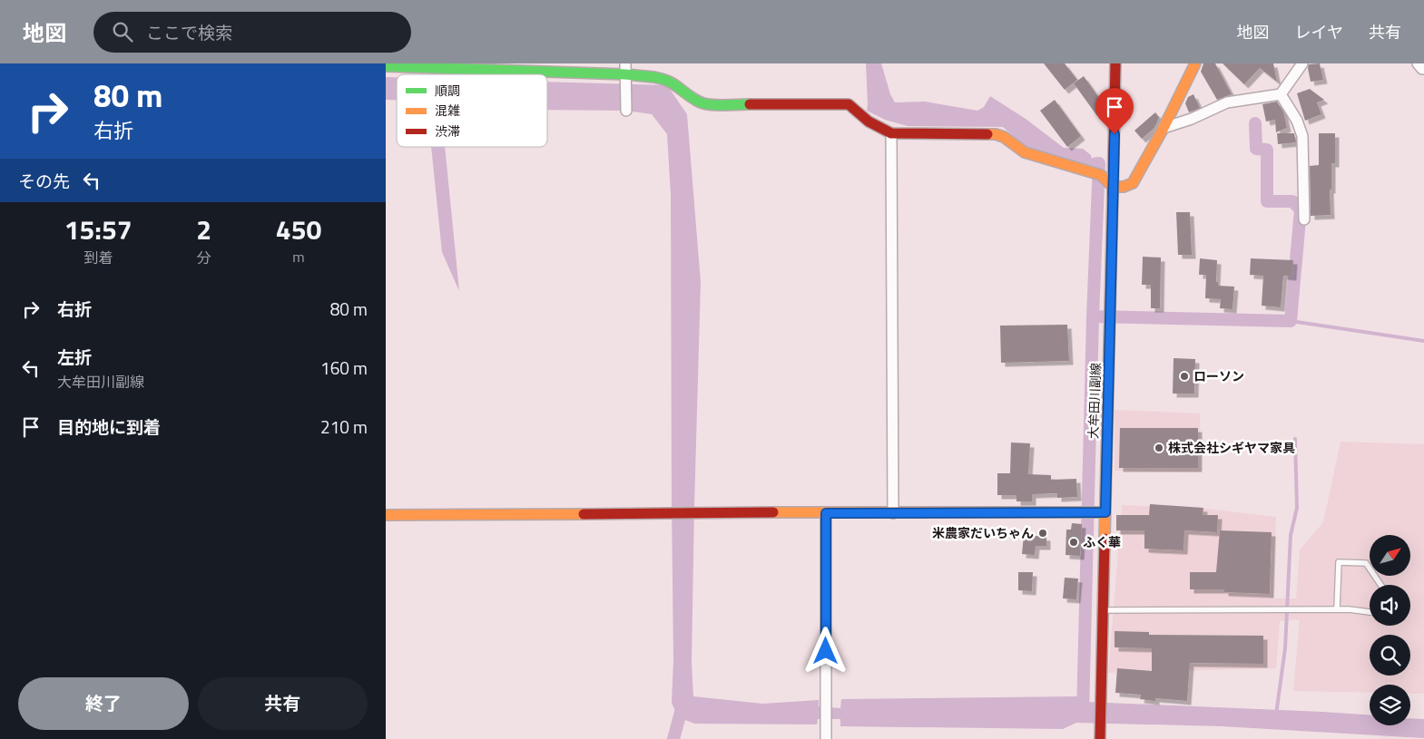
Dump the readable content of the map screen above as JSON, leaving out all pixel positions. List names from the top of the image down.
{
  "streets": {
    "street": ["大牟田川副線"]
  },
  "places": [
    "ローソン",
    "株式会社シギヤマ家具",
    "米農家だいちゃん",
    "ふく華"
  ],
  "legend": ["順調", "混雑", "渋滞"],
  "north": "top right",
  "page": {
    "header": "地図",
    "search": "ここで検索",
    "nav": ["地図", "レイヤ", "共有"],
    "turn": ["80 m", "右折"],
    "then": "その先",
    "eta": [
      "15:57",
      "到着",
      "2",
      "分",
      "450",
      "m"
    ],
    "list": [
      {
        "name": "右折",
        "value": "80 m"
      },
      {
        "name": "左折",
        "note": "大牟田川副線",
        "value": "160 m"
      },
      {
        "name": "目的地に到着",
        "value": "210 m"
      }
    ],
    "buttons": ["終了", "共有"]
  }
}
